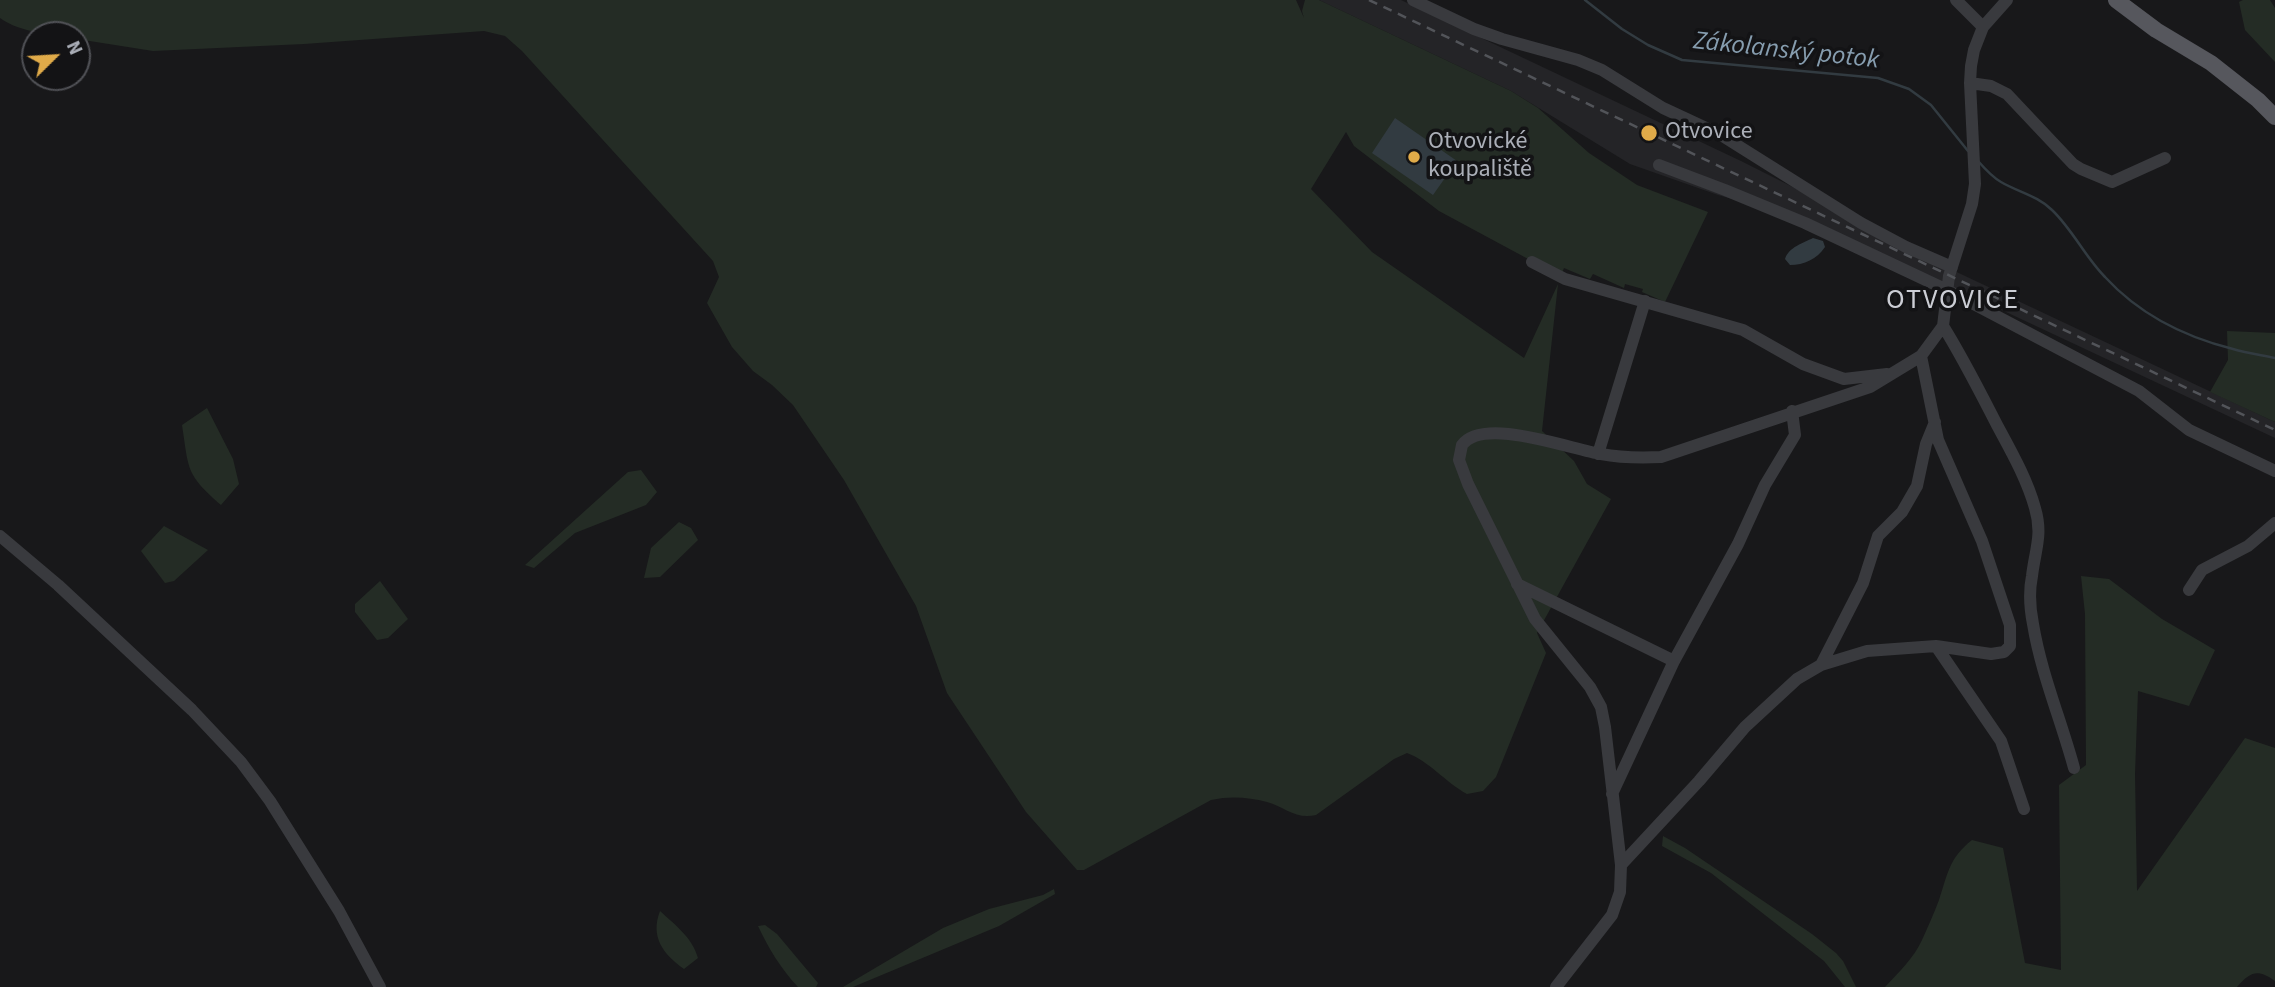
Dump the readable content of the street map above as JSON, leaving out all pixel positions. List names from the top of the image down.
{
  "districts": ["OTVOVICE"],
  "water": ["Zákolanský potok"],
  "places": ["Otvovice", "Otvovické koupaliště"],
  "north": "top right"
}
